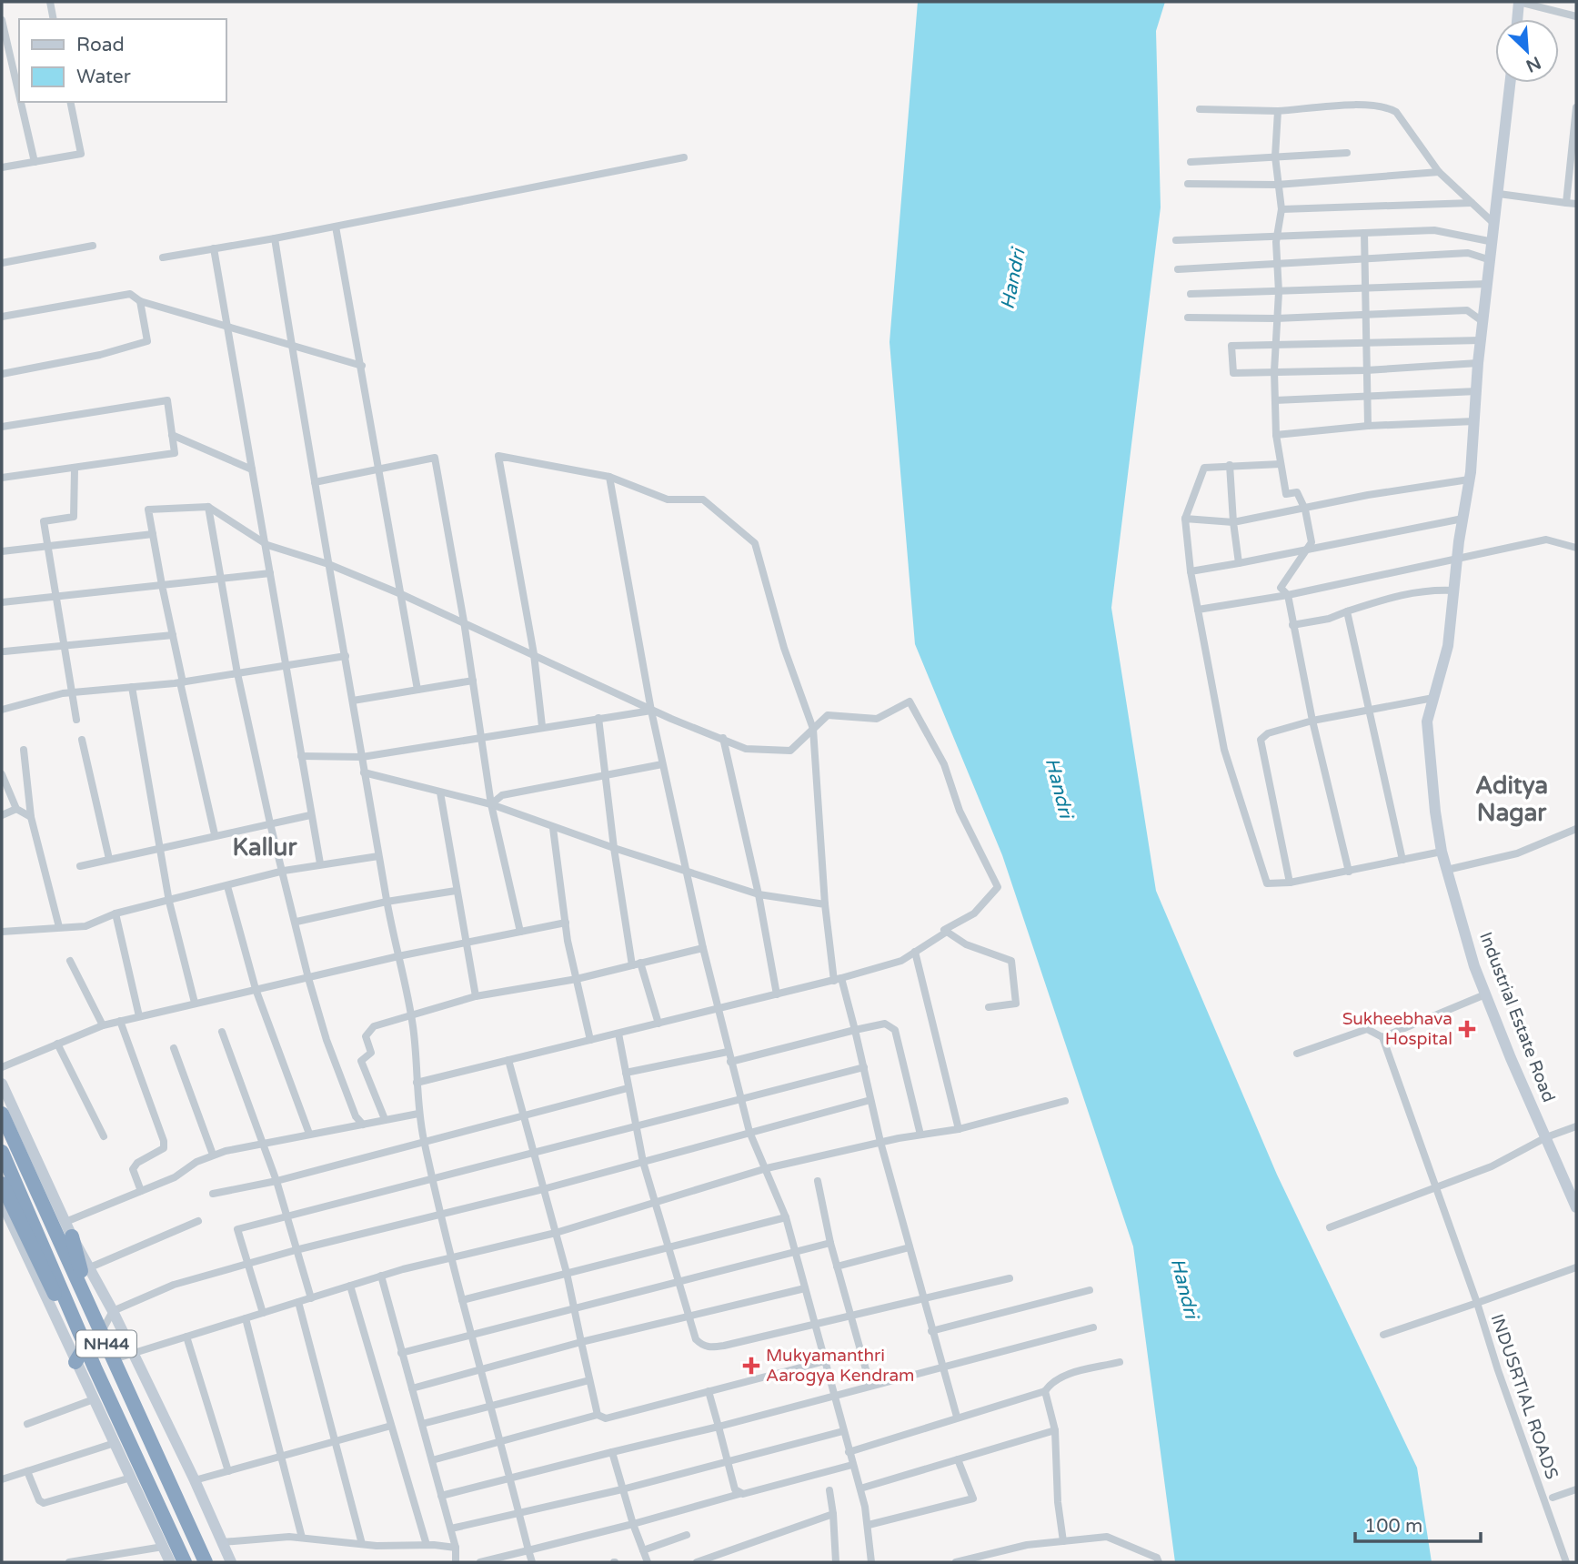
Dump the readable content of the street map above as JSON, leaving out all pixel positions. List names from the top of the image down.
{
  "streets": {
    "highway": ["NH44"],
    "main road": ["Industrial Estate Road"],
    "street": ["INDUSRTIAL ROADS"]
  },
  "districts": ["Aditya Nagar", "Kallur"],
  "water": ["Handri"],
  "places": {
    "health": ["Sukheebhava Hospital", "Mukyamanthri Aarogya Kendram"]
  },
  "legend": ["Road", "Water"],
  "scale_bar": "100 m",
  "north": "bottom right"
}
